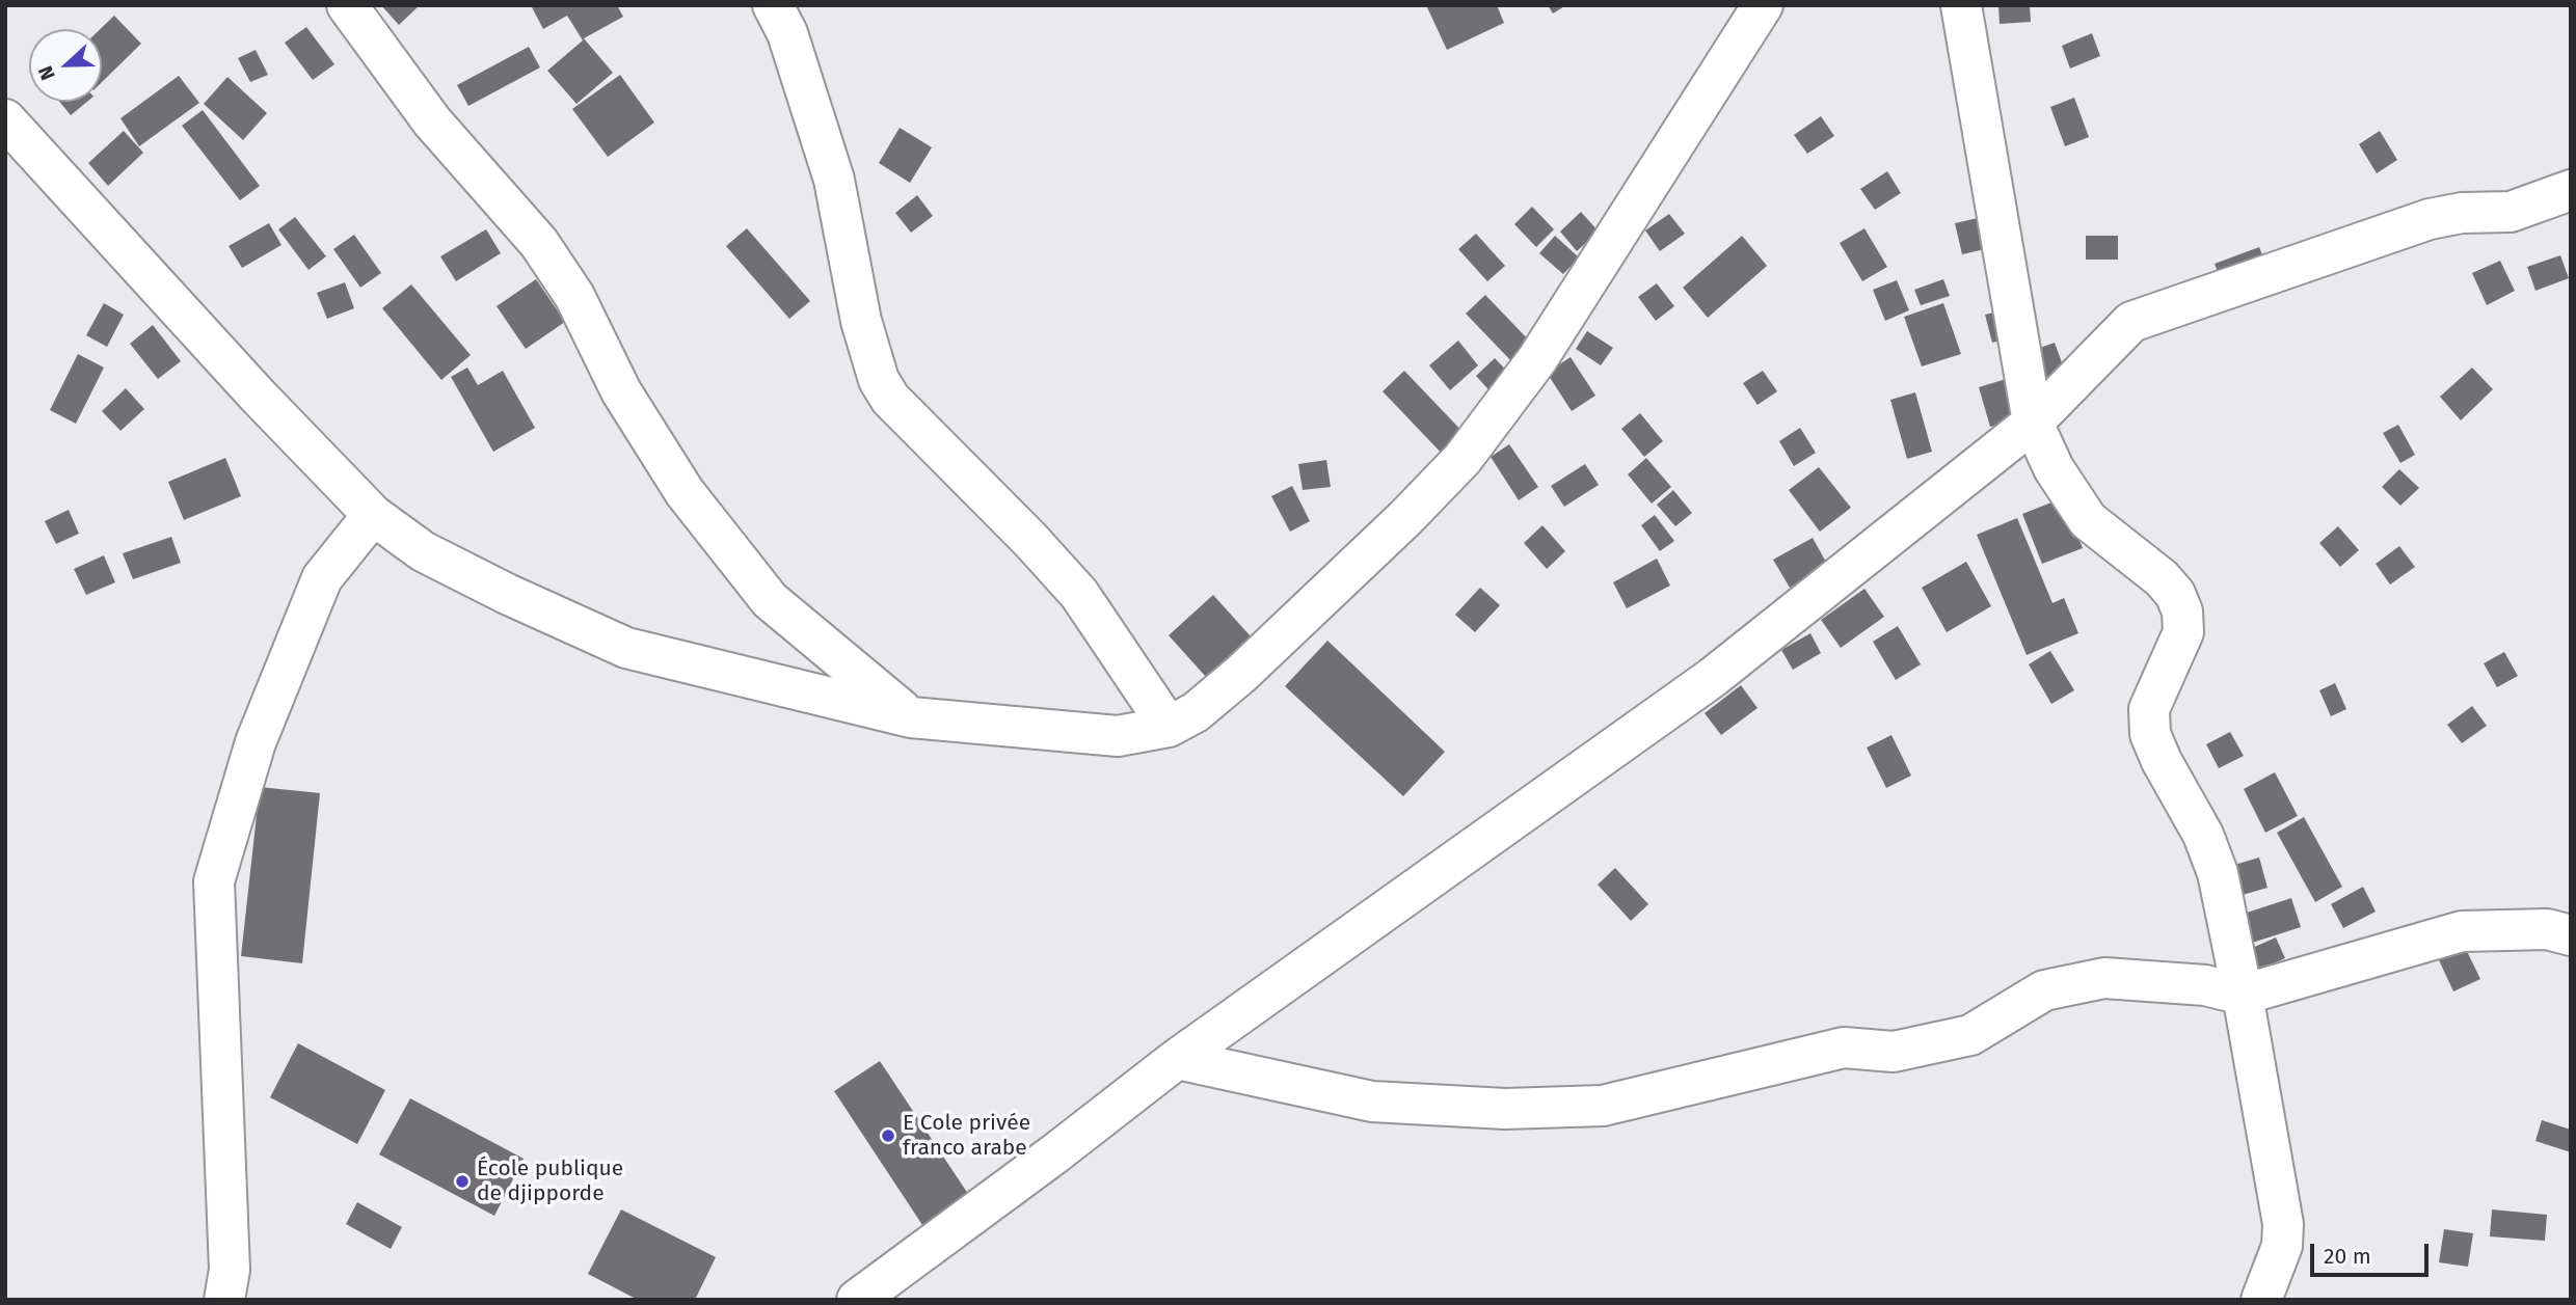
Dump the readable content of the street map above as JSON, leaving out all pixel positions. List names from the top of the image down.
{
  "places": ["E Cole privée franco arabe", "École publique de djipporde"],
  "scale_bar": "20 m",
  "north": "left"
}
